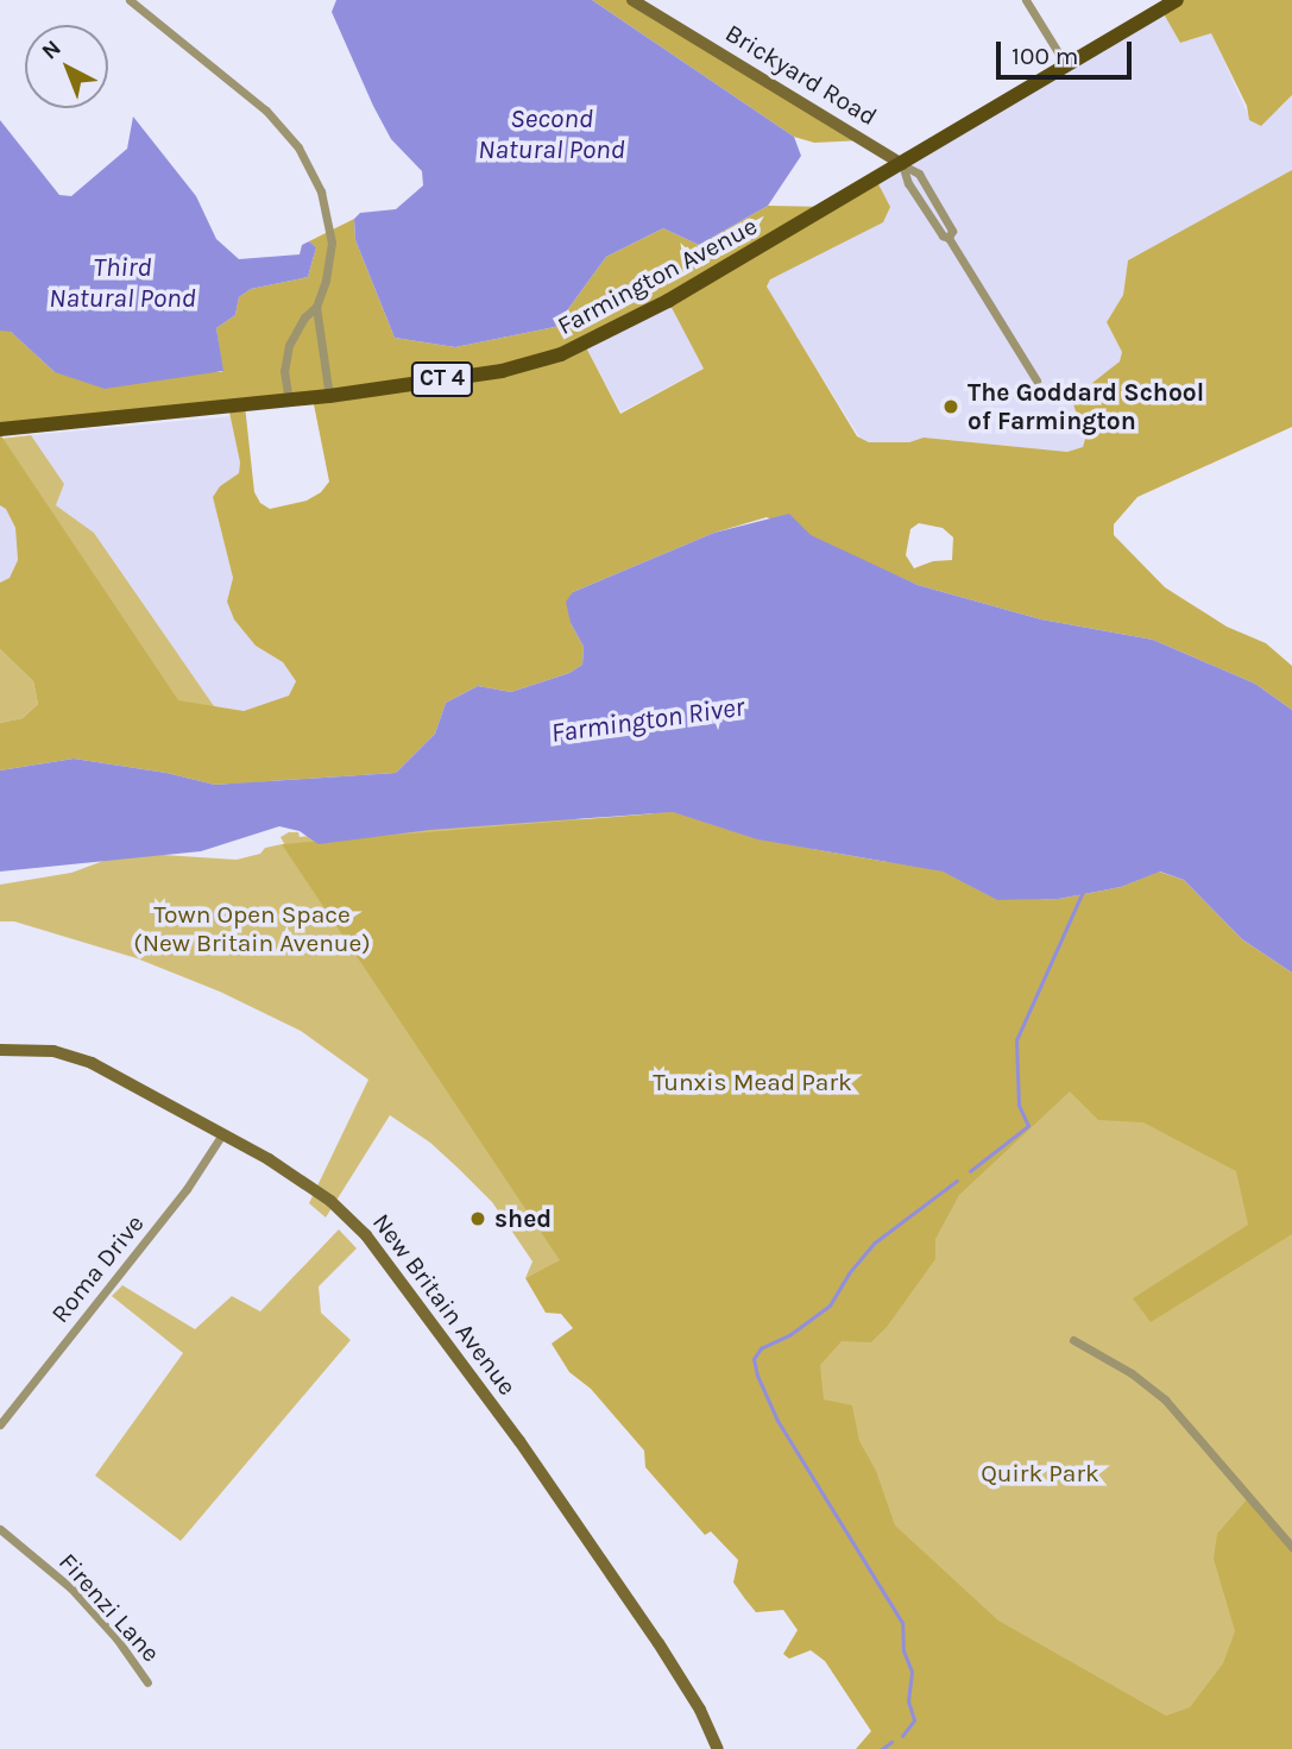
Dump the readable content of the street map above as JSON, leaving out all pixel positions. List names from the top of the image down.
{
  "streets": {
    "main road": ["Farmington Avenue", "CT 4"],
    "street": [
      "Brickyard Road",
      "Roma Drive",
      "New Britain Avenue",
      "Firenzi Lane"
    ]
  },
  "crossings": [
    ["Brickyard Road", "Farmington Avenue"],
    ["Roma Drive", "New Britain Avenue"]
  ],
  "water": ["Second Natural Pond", "Third Natural Pond", "Farmington River"],
  "parks": ["Town Open Space (New Britain Avenue)", "Tunxis Mead Park", "Quirk Park"],
  "places": ["The Goddard School of Farmington", "shed"],
  "scale_bar": "100 m",
  "north": "top left"
}
